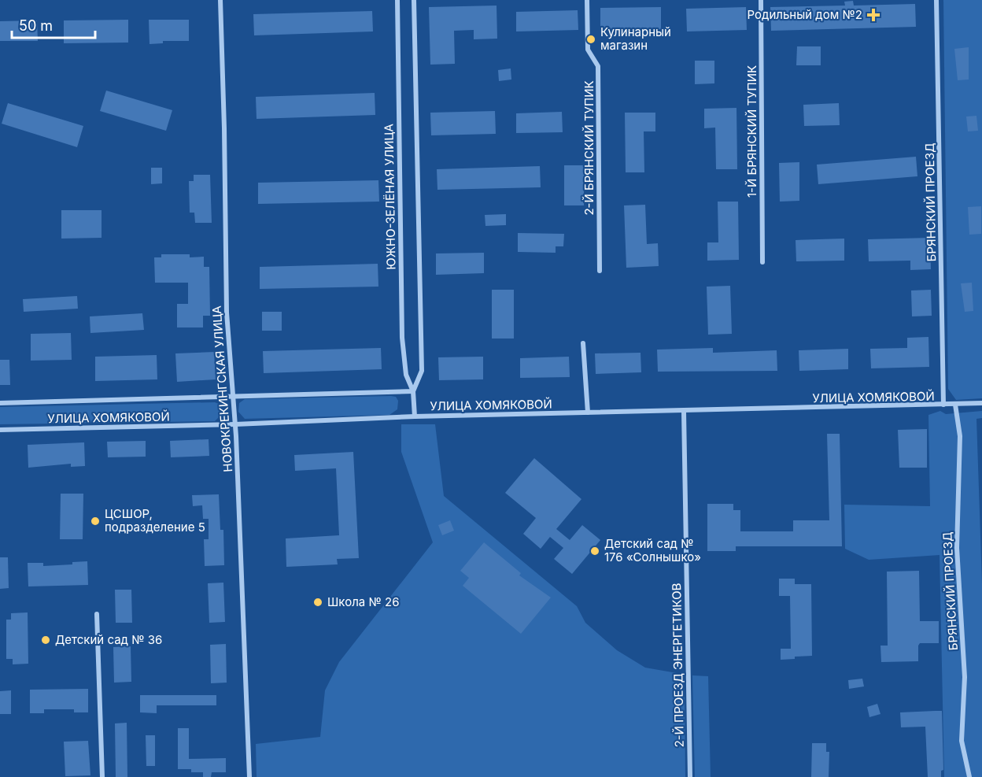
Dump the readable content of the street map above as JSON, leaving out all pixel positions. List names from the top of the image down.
{
  "streets": {
    "street": [
      "1-Й БРЯНСКИЙ ТУПИК",
      "2-Й БРЯНСКИЙ ТУПИК",
      "ЮЖНО-ЗЕЛЁНАЯ УЛИЦА",
      "БРЯНСКИЙ ПРОЕЗД",
      "НОВОКРЕКИНГСКАЯ УЛИЦА",
      "УЛИЦА ХОМЯКОВОЙ",
      "2-Й ПРОЕЗД ЭНЕРГЕТИКОВ"
    ]
  },
  "crossings": [
    ["ЮЖНО-ЗЕЛЁНАЯ УЛИЦА", "УЛИЦА ХОМЯКОВОЙ"],
    ["БРЯНСКИЙ ПРОЕЗД", "УЛИЦА ХОМЯКОВОЙ"],
    ["НОВОКРЕКИНГСКАЯ УЛИЦА", "УЛИЦА ХОМЯКОВОЙ"],
    ["УЛИЦА ХОМЯКОВОЙ", "2-Й ПРОЕЗД ЭНЕРГЕТИКОВ"]
  ],
  "places": {
    "health": ["Родильный дом №2"],
    "other": [
      "Кулинарный магазин",
      "ЦСШОР, подразделение 5",
      "Детский сад № 176 «Солнышко»",
      "Школа № 26",
      "Детский сад № 36"
    ]
  },
  "scale_bar": "50 m"
}
